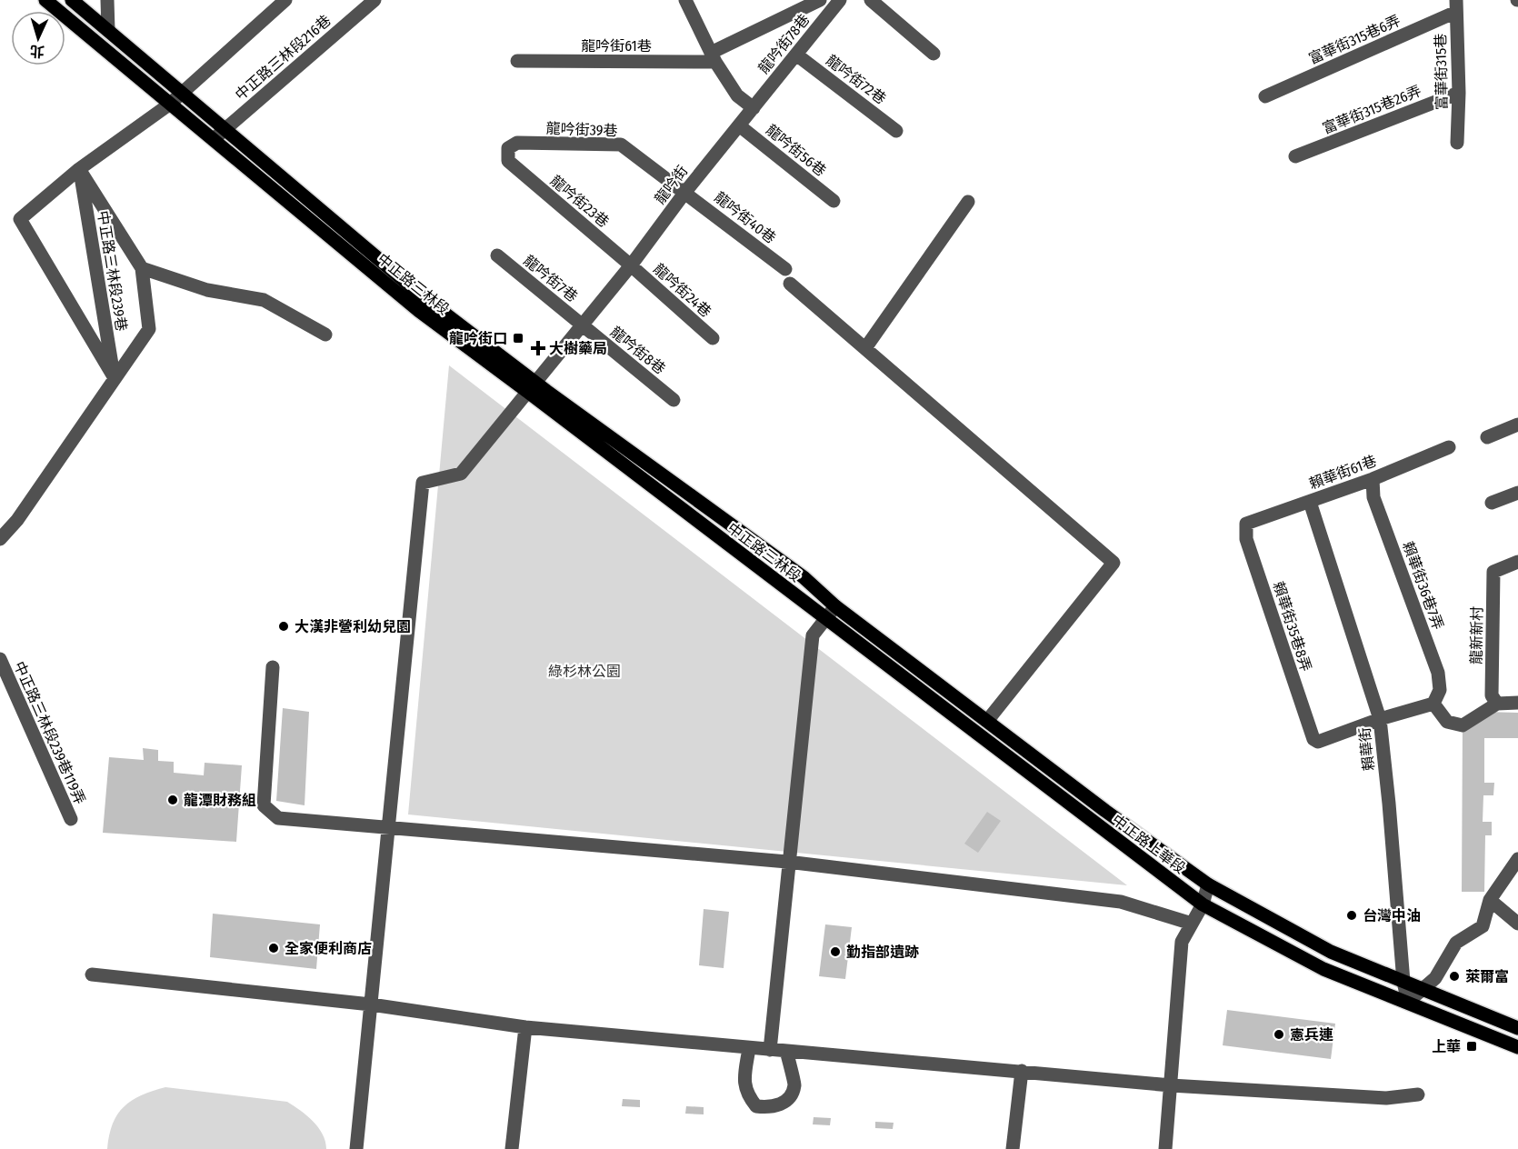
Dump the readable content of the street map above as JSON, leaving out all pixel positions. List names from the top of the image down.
{
  "streets": {
    "main road": ["中正路三林段", "中正路上華段"],
    "street": [
      "富華街315巷6弄",
      "龍吟街78巷",
      "龍吟街61巷",
      "中正路三林段216巷",
      "富華街315巷",
      "龍吟街72巷",
      "富華街315巷26弄",
      "龍吟街39巷",
      "龍吟街56巷",
      "龍吟街",
      "龍吟街23巷",
      "龍吟街40巷",
      "中正路三林段239巷",
      "龍吟街7巷",
      "龍吟街24巷",
      "龍吟街8巷",
      "賴華街61巷",
      "賴華街36巷7弄",
      "賴華街35巷8弄",
      "龍新新村",
      "中正路三林段239巷119弄",
      "賴華街"
    ]
  },
  "crossings": [
    ["富華街315巷6弄", "富華街315巷"],
    ["龍吟街78巷", "龍吟街72巷"],
    ["龍吟街78巷", "龍吟街"],
    ["中正路三林段216巷", "中正路三林段"],
    ["富華街315巷", "富華街315巷26弄"],
    ["龍吟街39巷", "龍吟街"],
    ["龍吟街39巷", "龍吟街23巷"],
    ["龍吟街39巷", "龍吟街40巷"],
    ["龍吟街56巷", "龍吟街"],
    ["龍吟街", "龍吟街23巷"],
    ["龍吟街", "龍吟街40巷"],
    ["龍吟街", "龍吟街7巷"],
    ["龍吟街", "中正路三林段"],
    ["龍吟街", "龍吟街24巷"],
    ["龍吟街", "龍吟街8巷"],
    ["龍吟街23巷", "龍吟街24巷"],
    ["龍吟街7巷", "龍吟街8巷"],
    ["中正路三林段", "中正路上華段"],
    ["賴華街61巷", "賴華街36巷7弄"],
    ["賴華街61巷", "賴華街35巷8弄"],
    ["賴華街61巷", "賴華街"],
    ["賴華街35巷8弄", "賴華街"],
    ["賴華街", "中正路上華段"]
  ],
  "parks": ["綠杉林公園"],
  "places": {
    "transit": ["龍吟街口", "上華"],
    "health": ["大樹藥局"],
    "other": [
      "大漢非營利幼兒園",
      "龍潭財務組",
      "台灣中油",
      "全家便利商店",
      "勤指部遺跡",
      "萊爾富",
      "憲兵連"
    ]
  },
  "north": "bottom"
}
